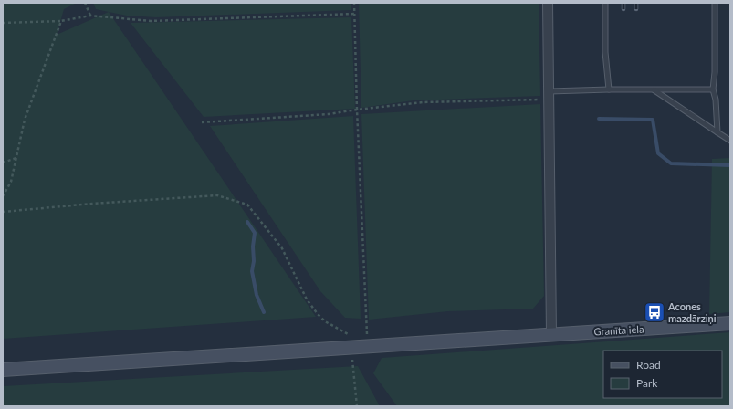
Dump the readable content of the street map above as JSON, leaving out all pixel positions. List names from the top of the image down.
{
  "streets": {
    "main road": ["Granīta iela"]
  },
  "places": {
    "bus stop": ["Acones mazdārziņi"]
  },
  "legend": ["Road", "Park"]
}
